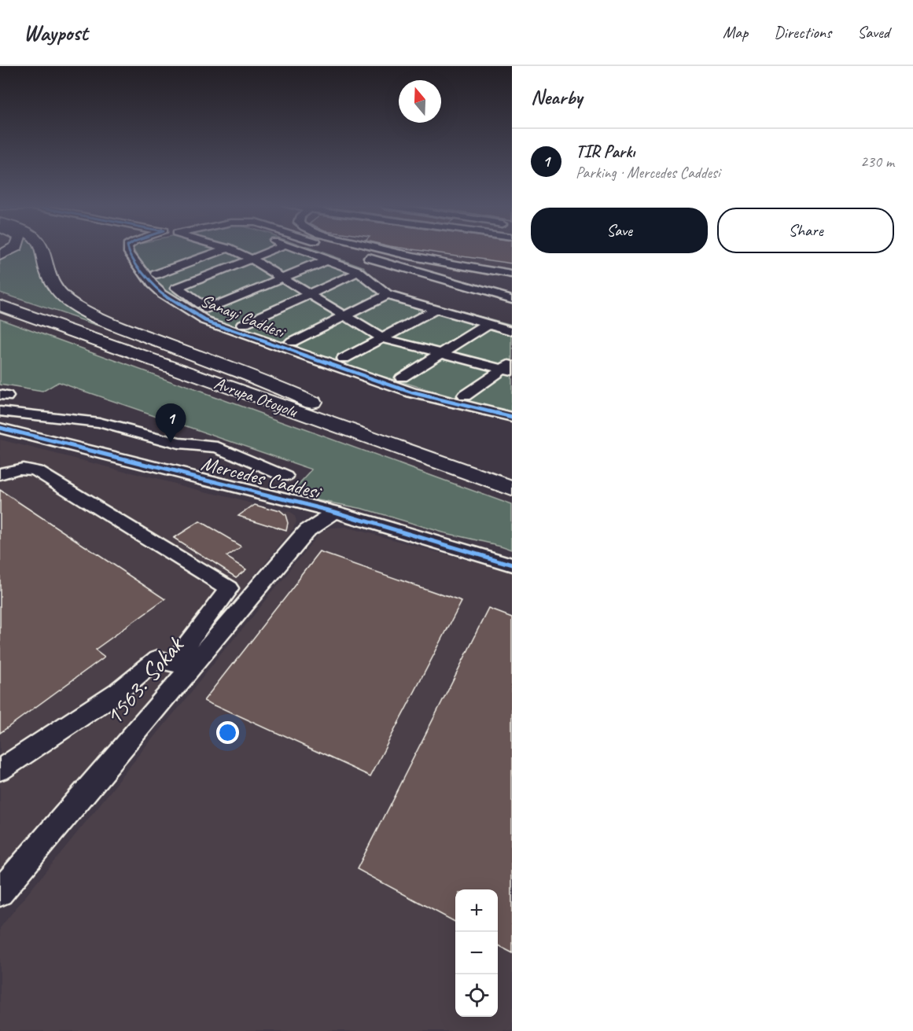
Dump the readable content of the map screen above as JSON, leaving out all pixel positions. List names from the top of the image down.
{
  "streets": {
    "highway": ["Avrupa Otoyolu"],
    "street": ["Sanayi Caddesi", "Mercedes Caddesi", "1563. Sokak"]
  },
  "crossings": [
    ["Mercedes Caddesi", "1563. Sokak"]
  ],
  "north": "top",
  "page": {
    "header": "Waypost",
    "nav": ["Map", "Directions", "Saved"],
    "heading": "Nearby",
    "list": [
      {
        "mark": "1",
        "name": "TIR Parkı",
        "note": "Parking · Mercedes Caddesi",
        "value": "230 m"
      }
    ],
    "buttons": ["Save", "Share"],
    "pins": "1",
    "map_buttons": ["+", "−"]
  }
}
